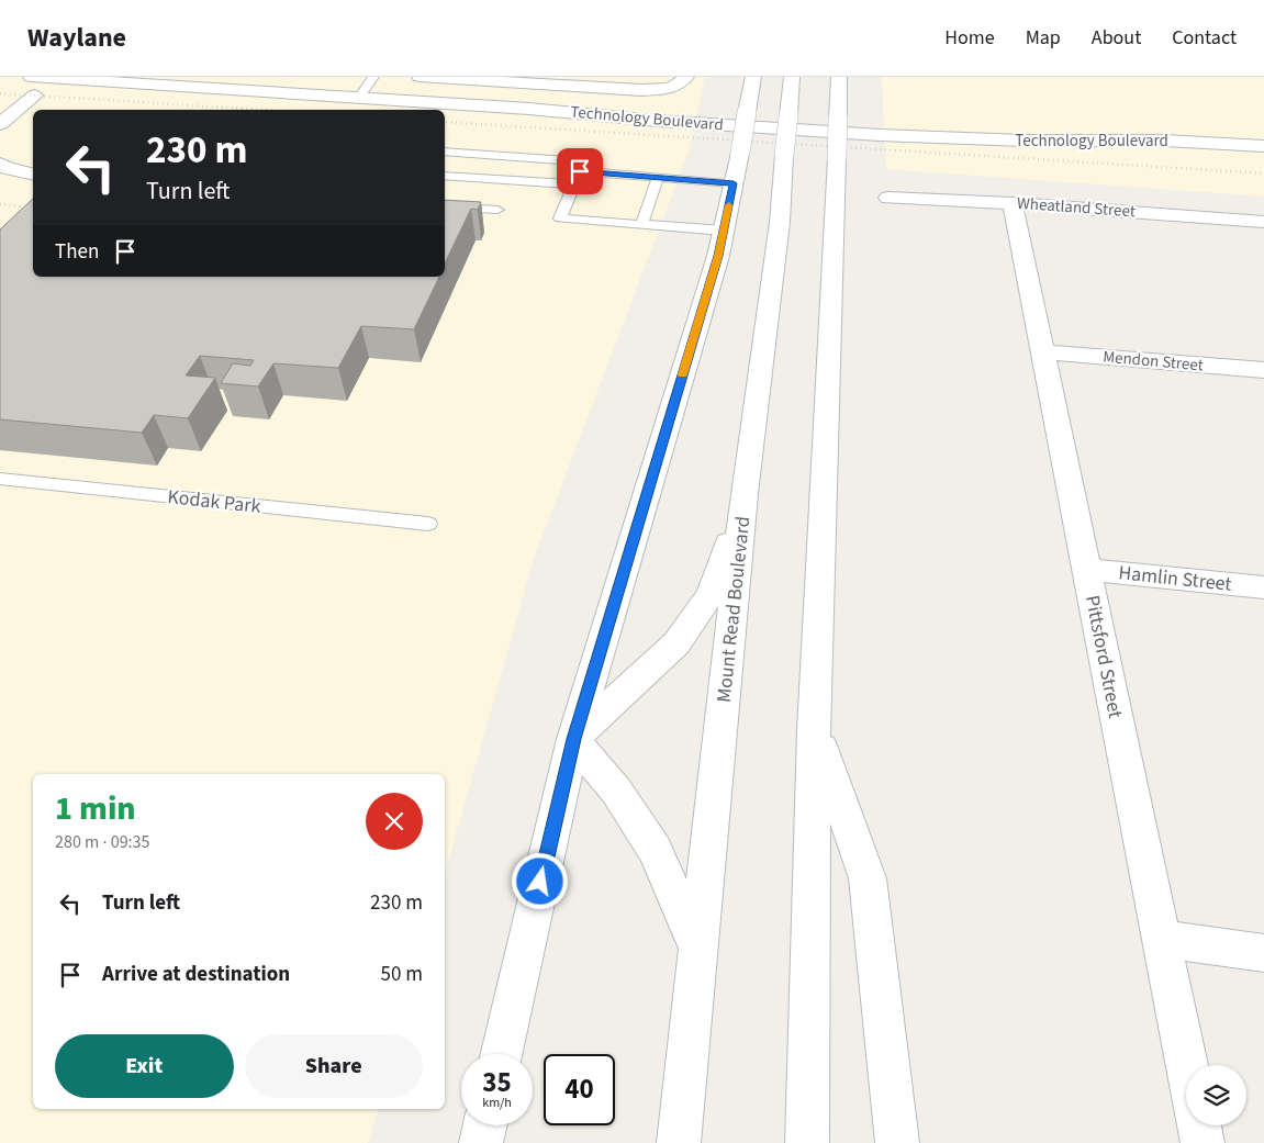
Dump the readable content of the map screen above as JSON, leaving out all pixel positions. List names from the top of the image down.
{
  "streets": {
    "street": [
      "Technology Boulevard",
      "Wheatland Street",
      "Mendon Street",
      "Hamlin Street",
      "Mount Read Boulevard",
      "Pittsford Street"
    ],
    "lane": ["Kodak Park"]
  },
  "crossings": [
    ["Wheatland Street", "Pittsford Street"],
    ["Mendon Street", "Pittsford Street"],
    ["Hamlin Street", "Pittsford Street"]
  ],
  "page": {
    "header": "Waylane",
    "nav": [
      "Home",
      "Map",
      "About",
      "Contact"
    ],
    "turn": ["230 m", "Turn left"],
    "then": "Then",
    "heading": ["1 min", "280 m · 09:35"],
    "list": [
      {
        "name": "Turn left",
        "value": "230 m"
      },
      {
        "name": "Arrive at destination",
        "value": "50 m"
      }
    ],
    "buttons": ["Exit", "Share"],
    "speed": "35 km/h",
    "limit": "40"
  }
}
